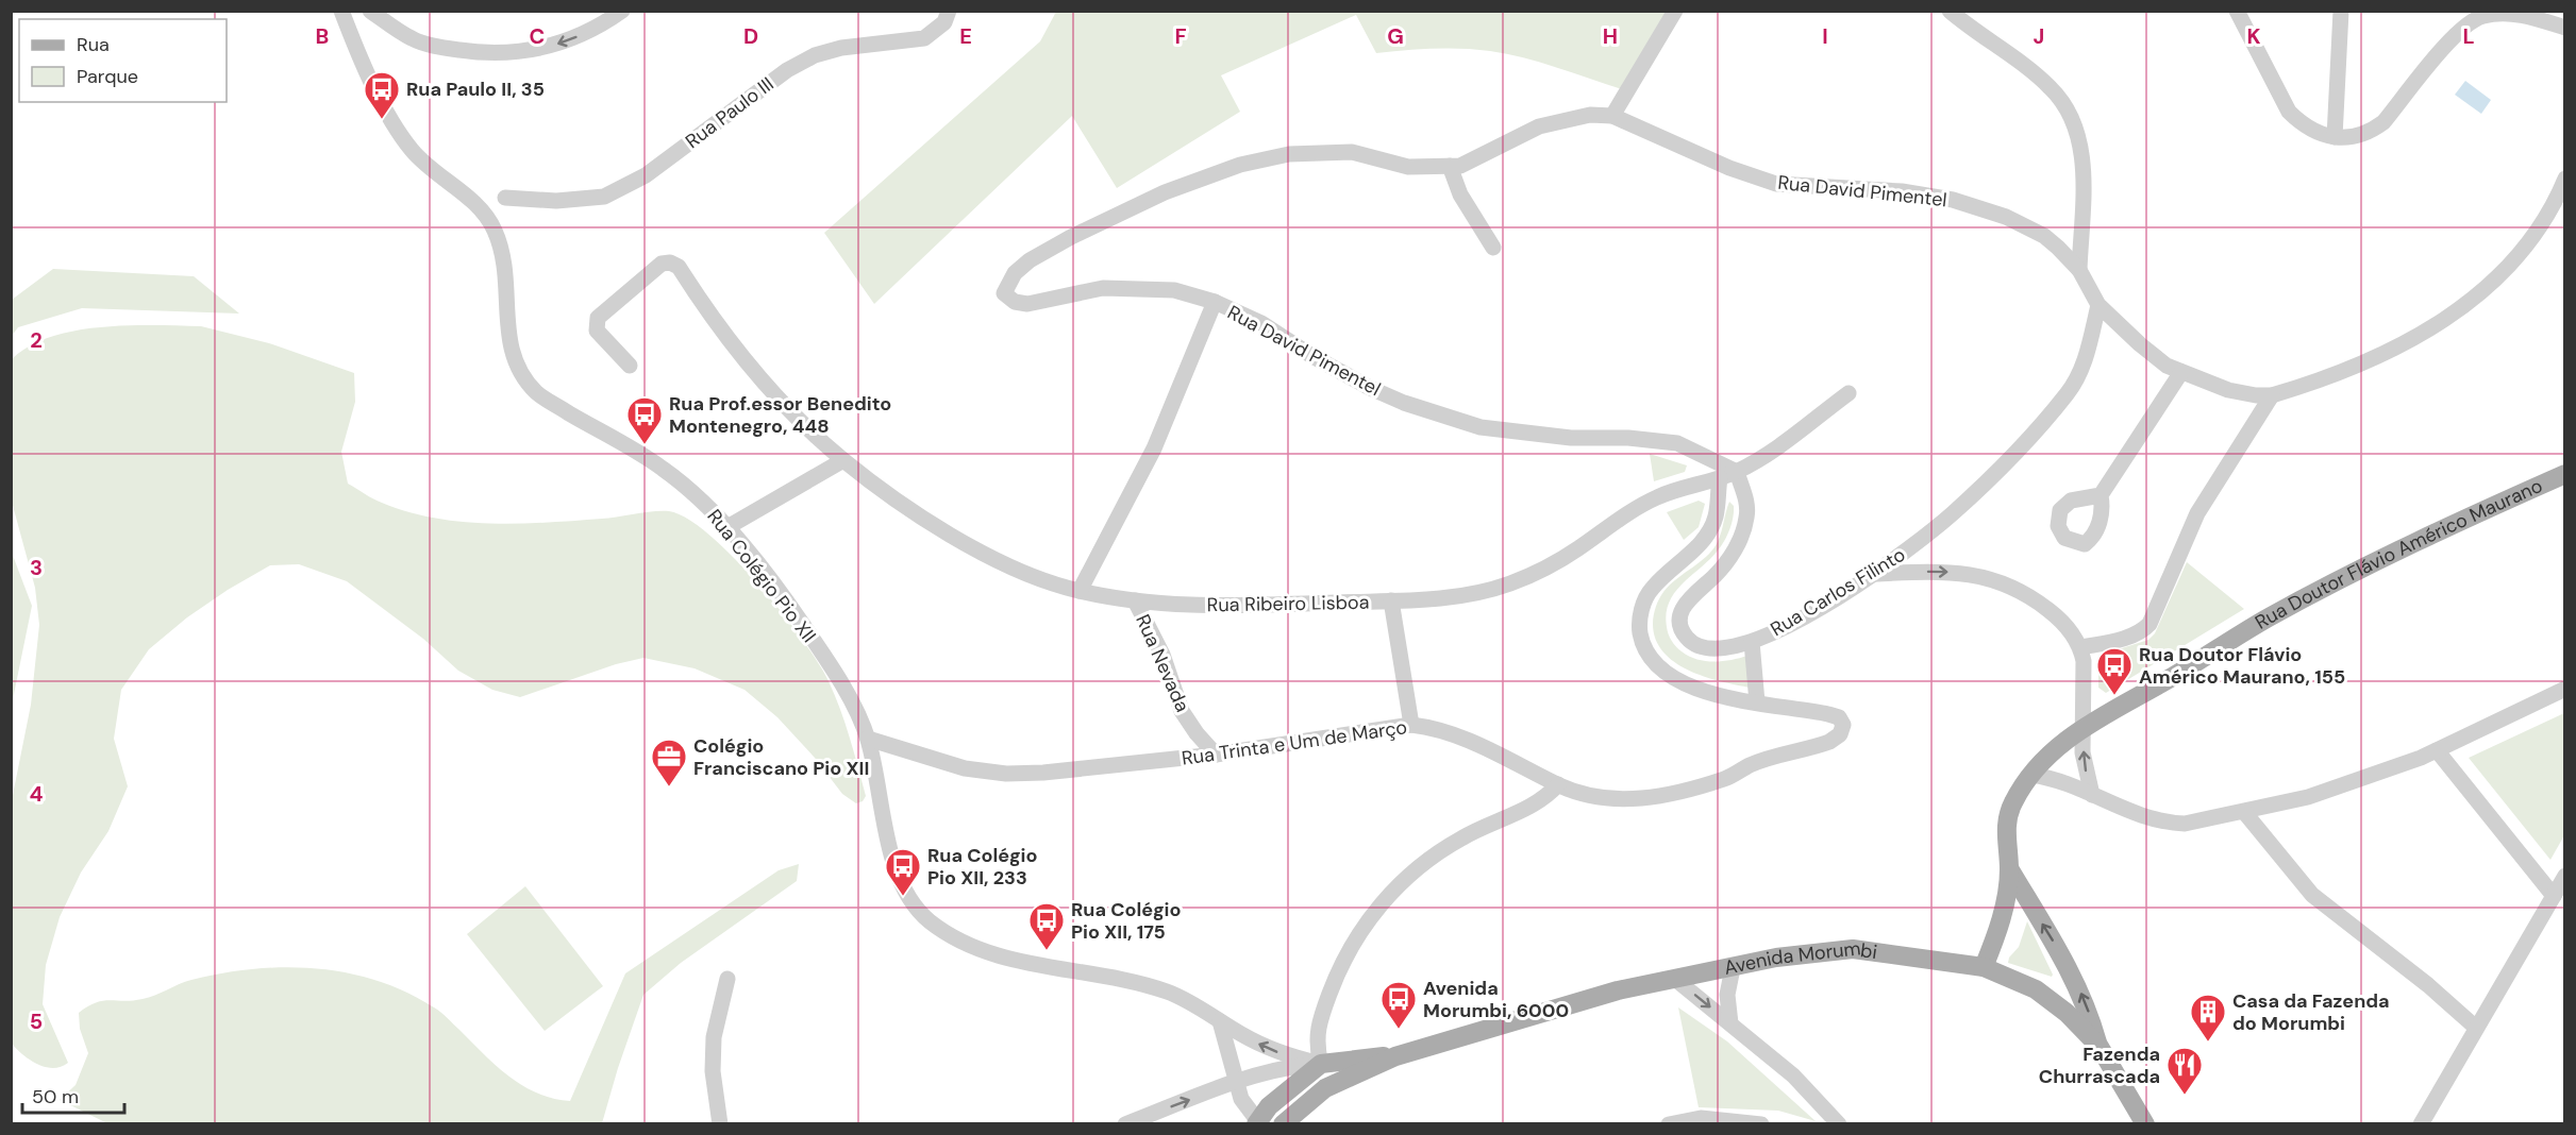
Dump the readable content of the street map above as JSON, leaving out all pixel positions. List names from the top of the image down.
{
  "streets": {
    "main road": ["Rua Doutor Flávio Américo Maurano", "Avenida Morumbi"],
    "street": [
      "Rua Paulo III",
      "Rua David Pimentel",
      "Rua Colégio Pio XII",
      "Rua Carlos Filinto",
      "Rua Ribeiro Lisboa",
      "Rua Nevada",
      "Rua Trinta e Um de Março"
    ]
  },
  "crossings": [
    ["Rua David Pimentel", "Rua Carlos Filinto"],
    ["Rua David Pimentel", "Rua Ribeiro Lisboa"],
    ["Rua Doutor Flávio Américo Maurano", "Avenida Morumbi"],
    ["Rua Colégio Pio XII", "Rua Trinta e Um de Março"],
    ["Rua Colégio Pio XII", "Avenida Morumbi"],
    ["Rua Carlos Filinto", "Rua Ribeiro Lisboa"],
    ["Rua Ribeiro Lisboa", "Rua Nevada"],
    ["Rua Ribeiro Lisboa", "Rua Trinta e Um de Março"],
    ["Rua Nevada", "Rua Trinta e Um de Março"]
  ],
  "places": {
    "bus stop": [
      "Rua Paulo II, 35",
      "Rua Prof.essor Benedito Montenegro, 448",
      "Rua Doutor Flávio Américo Maurano, 155",
      "Rua Colégio Pio XII, 233",
      "Rua Colégio Pio XII, 175",
      "Avenida Morumbi, 6000"
    ],
    "office": ["Colégio Franciscano Pio XII"],
    "building": ["Casa da Fazenda do Morumbi"],
    "restaurant": ["Fazenda Churrascada"]
  },
  "legend": ["Rua", "Parque"],
  "scale_bar": "50 m",
  "grid": {
    "columns": [
      "B",
      "C",
      "D",
      "E",
      "F",
      "G",
      "H",
      "I",
      "J",
      "K",
      "L"
    ],
    "rows": [
      "2",
      "3",
      "4",
      "5"
    ]
  }
}
